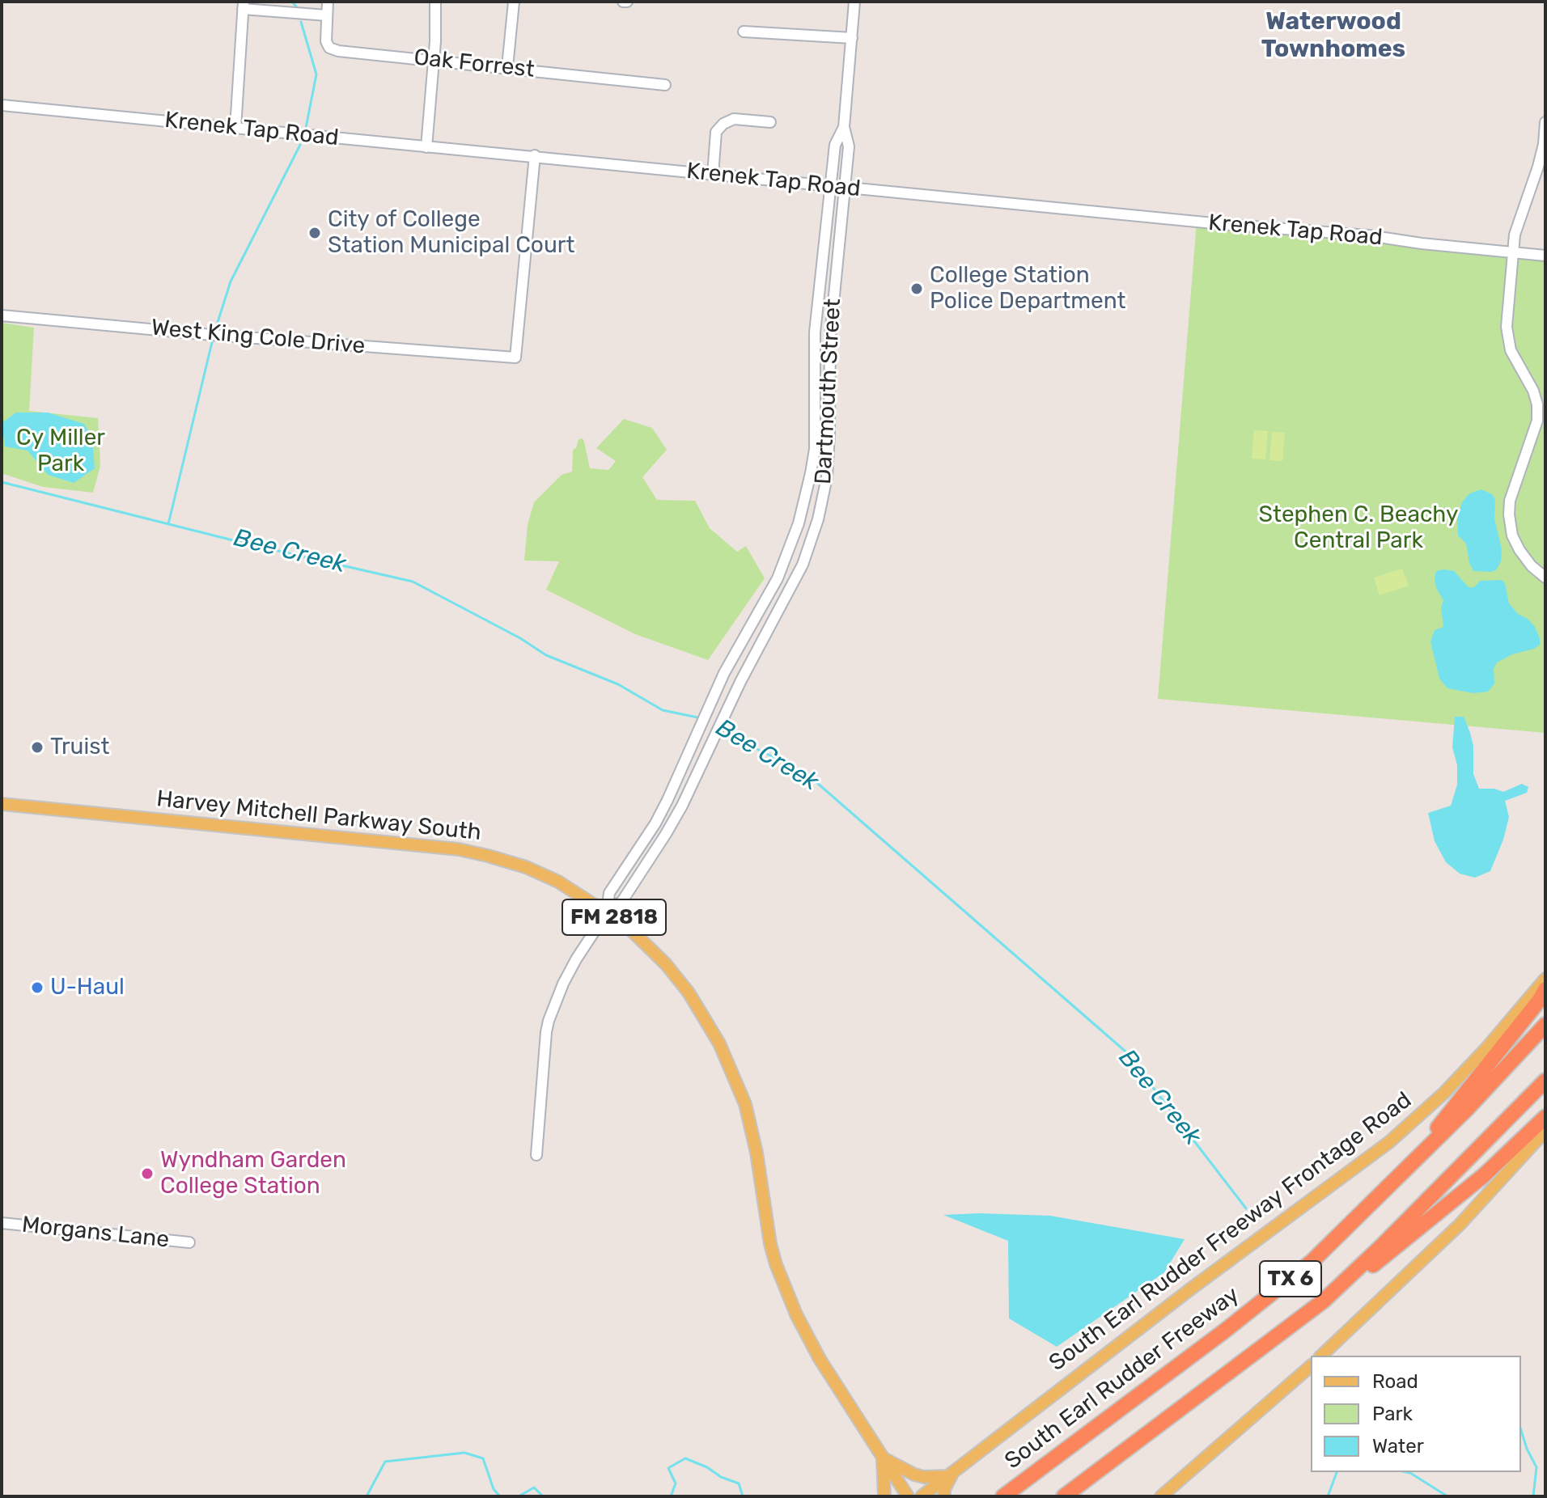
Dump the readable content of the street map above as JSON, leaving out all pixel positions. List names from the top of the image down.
{
  "streets": {
    "highway": ["TX 6", "South Earl Rudder Freeway"],
    "main road": ["Harvey Mitchell Parkway South", "FM 2818", "South Earl Rudder Freeway Frontage Road"],
    "street": [
      "Oak Forrest",
      "Krenek Tap Road",
      "West King Cole Drive",
      "Dartmouth Street",
      "Morgans Lane"
    ]
  },
  "crossings": [
    ["Krenek Tap Road", "West King Cole Drive"],
    ["Krenek Tap Road", "Dartmouth Street"],
    ["Dartmouth Street", "Harvey Mitchell Parkway South"]
  ],
  "districts": ["Waterwood Townhomes"],
  "water": ["Bee Creek"],
  "parks": ["Cy Miller Park", "Stephen C. Beachy Central Park"],
  "places": [
    "City of College Station Municipal Court",
    "College Station Police Department",
    "Truist",
    "U-Haul",
    "Wyndham Garden College Station"
  ],
  "legend": ["Road", "Park", "Water"]
}
